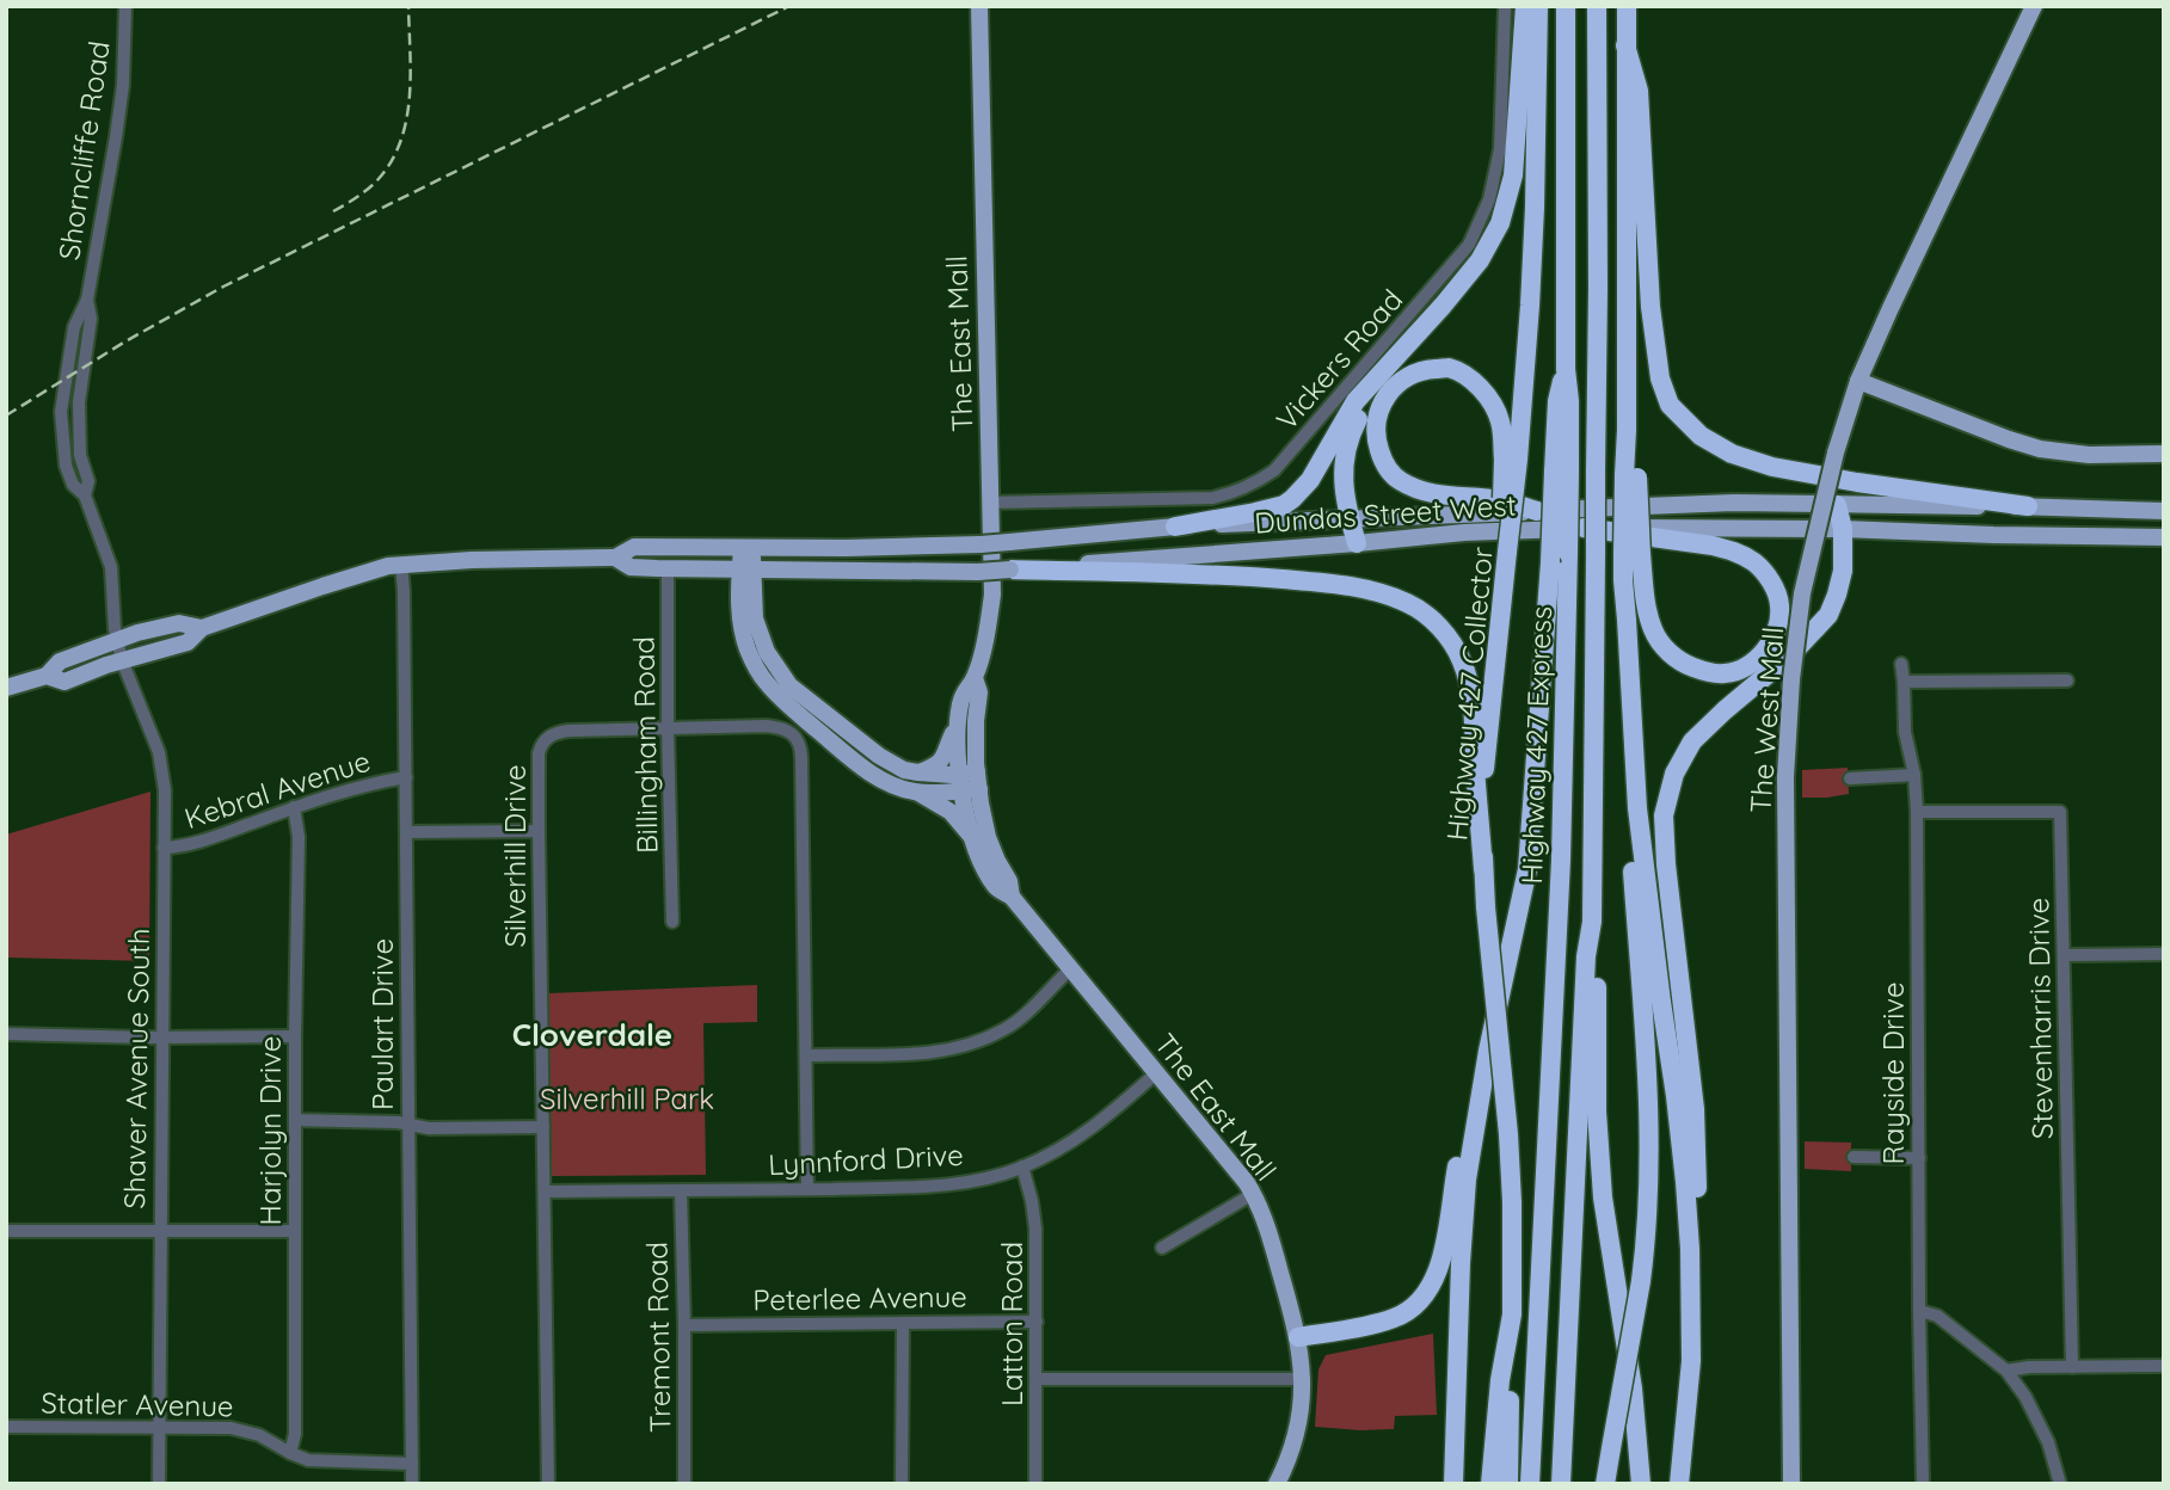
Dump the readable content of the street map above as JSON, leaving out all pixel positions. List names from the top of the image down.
{
  "streets": {
    "highway": ["Highway 427 Collector", "Highway 427 Express"],
    "main road": ["The East Mall", "Dundas Street West", "The West Mall"],
    "street": [
      "Shorncliffe Road",
      "Vickers Road",
      "Billingham Road",
      "Kebral Avenue",
      "Silverhill Drive",
      "Stevenharris Drive",
      "Paulart Drive",
      "Shaver Avenue South",
      "Rayside Drive",
      "Harjolyn Drive",
      "Lynnford Drive",
      "Peterlee Avenue",
      "Latton Road",
      "Tremont Road",
      "Statler Avenue"
    ]
  },
  "crossings": [
    ["Shorncliffe Road", "Dundas Street West"],
    ["Shorncliffe Road", "Shaver Avenue South"],
    ["The East Mall", "Vickers Road"],
    ["The East Mall", "Lynnford Drive"],
    ["Dundas Street West", "Billingham Road"],
    ["Dundas Street West", "Paulart Drive"],
    ["Dundas Street West", "Shaver Avenue South"],
    ["Billingham Road", "Silverhill Drive"],
    ["Kebral Avenue", "Paulart Drive"],
    ["Kebral Avenue", "Shaver Avenue South"],
    ["Kebral Avenue", "Harjolyn Drive"],
    ["Silverhill Drive", "Lynnford Drive"],
    ["Stevenharris Drive", "Rayside Drive"],
    ["Paulart Drive", "Statler Avenue"],
    ["Shaver Avenue South", "Statler Avenue"],
    ["Harjolyn Drive", "Statler Avenue"],
    ["Lynnford Drive", "Latton Road"],
    ["Lynnford Drive", "Tremont Road"],
    ["Peterlee Avenue", "Latton Road"],
    ["Peterlee Avenue", "Tremont Road"]
  ],
  "districts": ["Cloverdale"],
  "parks": ["Silverhill Park"]
}
